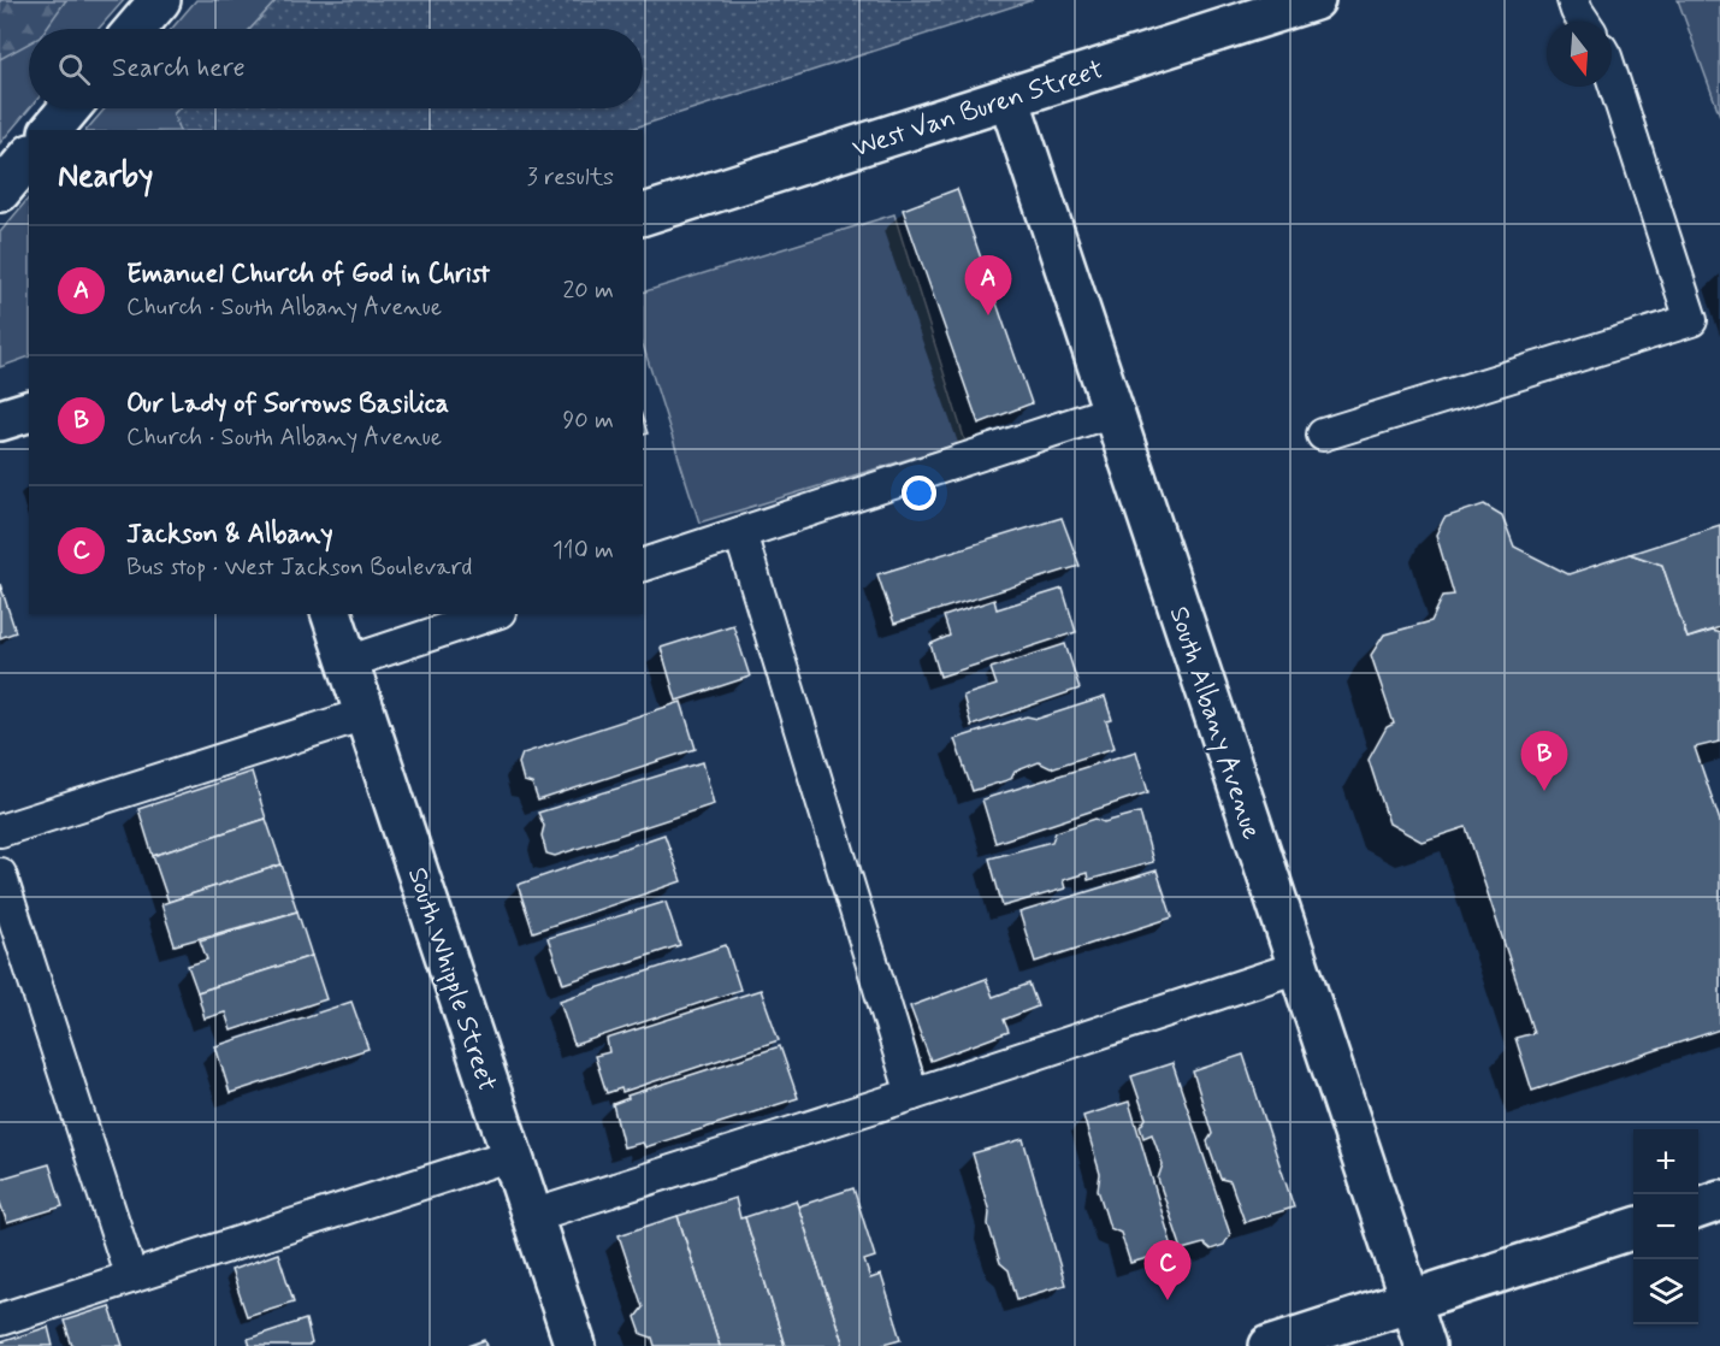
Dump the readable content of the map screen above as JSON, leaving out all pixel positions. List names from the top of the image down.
{
  "streets": {
    "main road": ["West Van Buren Street", "South Albany Avenue", "South Whipple Street"]
  },
  "crossings": [
    ["West Van Buren Street", "South Albany Avenue"]
  ],
  "north": "bottom",
  "page": {
    "search": "Search here",
    "heading": ["Nearby", "3 results"],
    "list": [
      {
        "mark": "A",
        "name": "Emanuel Church of God in Christ",
        "note": "Church · South Albany Avenue",
        "value": "20 m"
      },
      {
        "mark": "B",
        "name": "Our Lady of Sorrows Basilica",
        "note": "Church · South Albany Avenue",
        "value": "90 m"
      },
      {
        "mark": "C",
        "name": "Jackson & Albany",
        "note": "Bus stop · West Jackson Boulevard",
        "value": "110 m"
      }
    ],
    "pins": ["A", "B", "C"],
    "map_buttons": ["+", "−"]
  }
}
